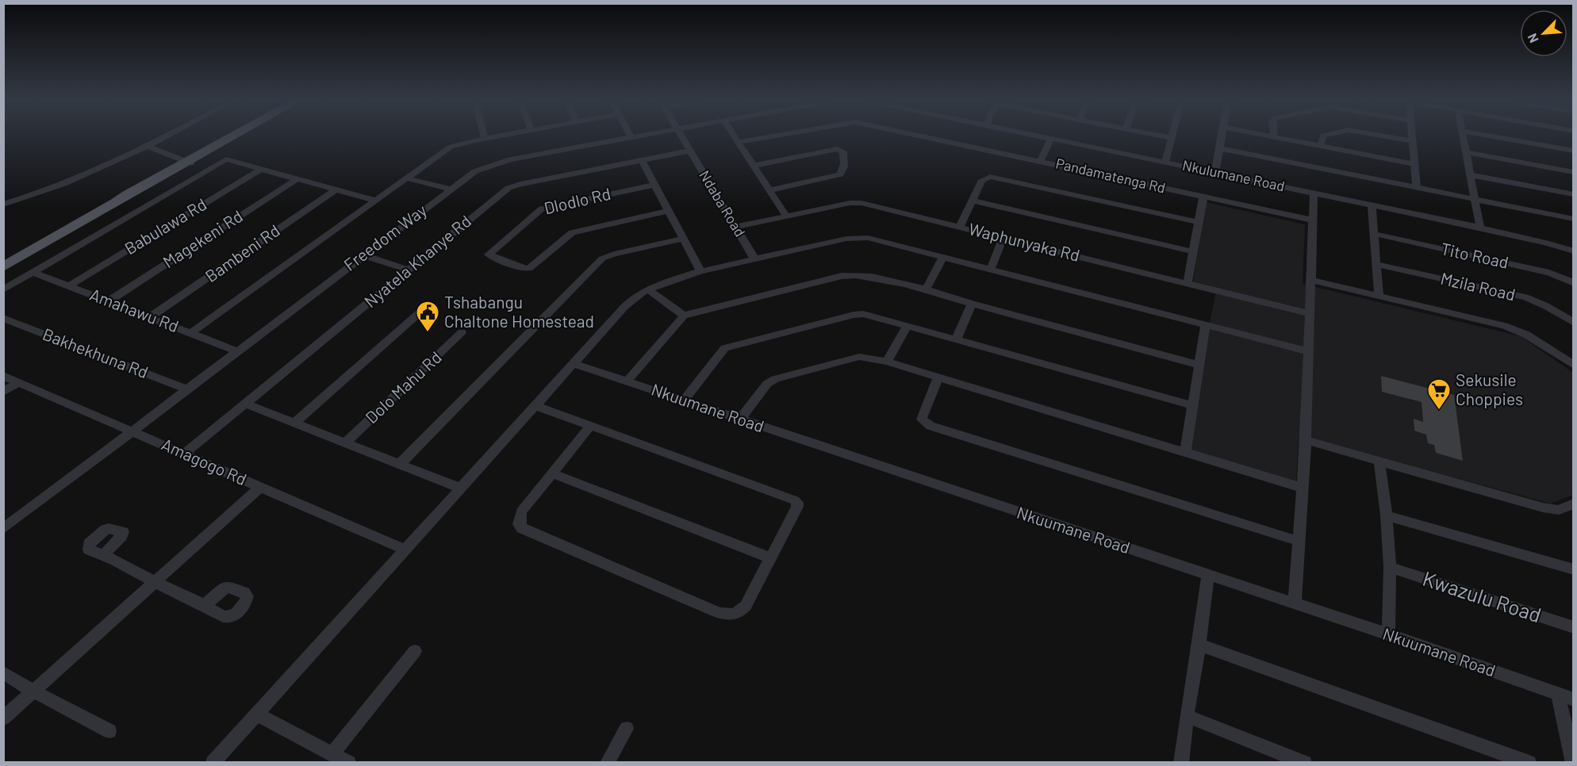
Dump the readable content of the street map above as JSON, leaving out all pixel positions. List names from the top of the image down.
{
  "streets": {
    "street": [
      "Pandamatenga Rd",
      "Nkulumane Road",
      "Dlodlo Rd",
      "Ndaba Road",
      "Babulawa Rd",
      "Freedom Way",
      "Magekeni Rd",
      "Waphunyaka Rd",
      "Bambeni Rd",
      "Tito Road",
      "Nyatela Khanye Rd",
      "Mzila Road",
      "Amahawu Rd",
      "Bakhekhuna Rd",
      "Dolo Mahu Rd",
      "Nkuumane Road",
      "Amagogo Rd",
      "Kwazulu Road"
    ]
  },
  "crossings": [
    ["Ndaba Road", "Waphunyaka Rd"],
    ["Ndaba Road", "Nyatela Khanye Rd"],
    ["Babulawa Rd", "Amahawu Rd"],
    ["Freedom Way", "Amahawu Rd"],
    ["Freedom Way", "Bakhekhuna Rd"],
    ["Freedom Way", "Amagogo Rd"],
    ["Magekeni Rd", "Amahawu Rd"],
    ["Bambeni Rd", "Amahawu Rd"],
    ["Nyatela Khanye Rd", "Amagogo Rd"]
  ],
  "places": {
    "public building": ["Tshabangu Chaltone Homestead"],
    "supermarket": ["Sekusile Choppies"]
  },
  "north": "bottom left"
}
